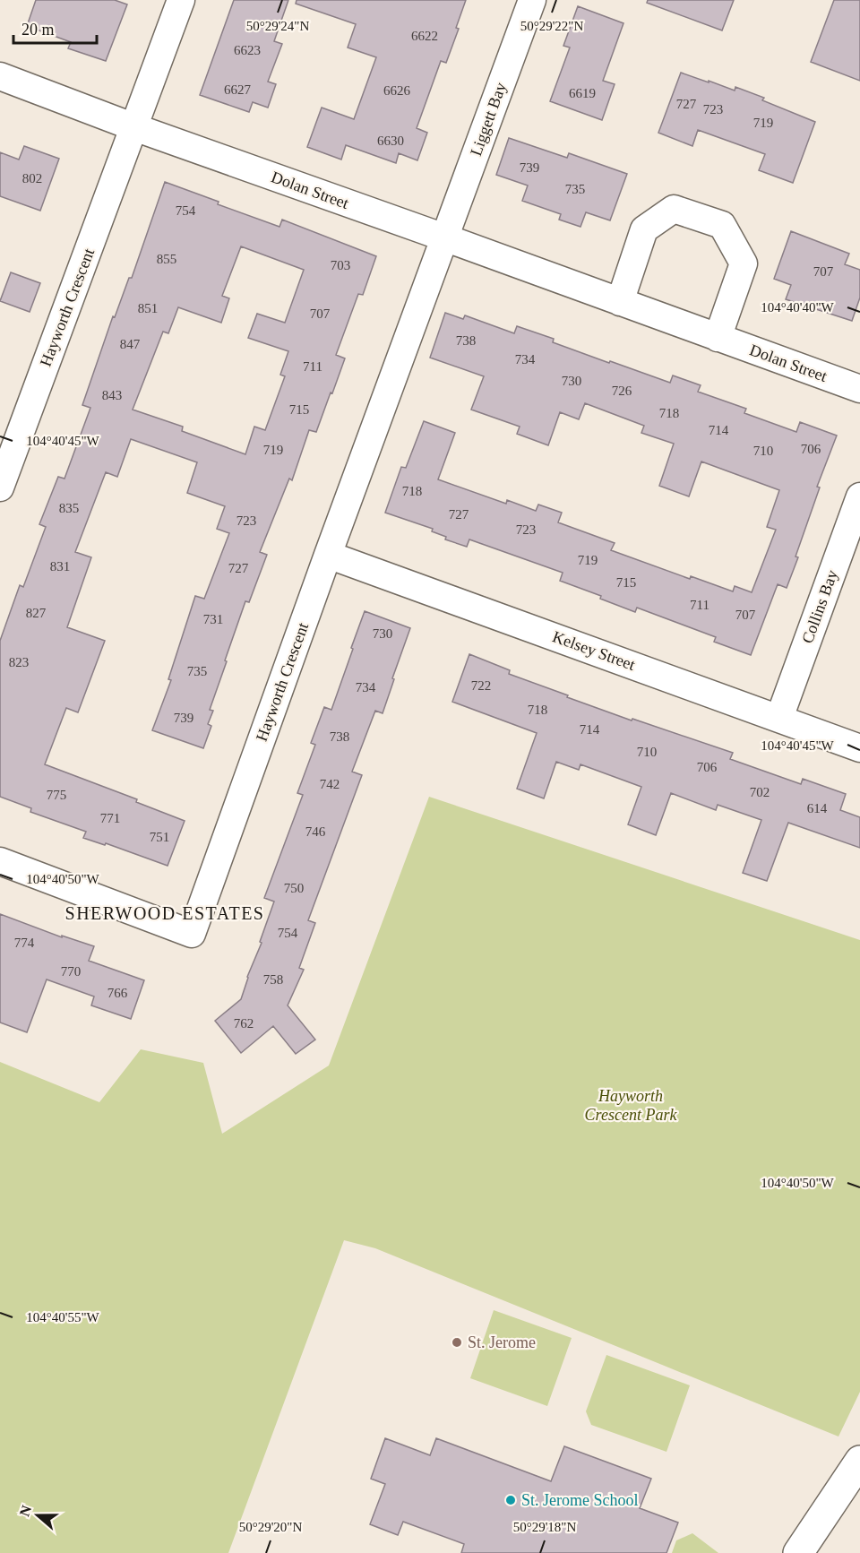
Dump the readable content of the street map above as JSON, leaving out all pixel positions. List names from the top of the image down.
{
  "streets": {
    "street": [
      "Liggett Bay",
      "Dolan Street",
      "Hayworth Crescent",
      "Collins Bay",
      "Kelsey Street"
    ]
  },
  "crossings": [
    ["Liggett Bay", "Dolan Street"],
    ["Liggett Bay", "Hayworth Crescent"],
    ["Dolan Street", "Hayworth Crescent"],
    ["Hayworth Crescent", "Kelsey Street"],
    ["Collins Bay", "Kelsey Street"]
  ],
  "districts": ["SHERWOOD ESTATES"],
  "parks": ["Hayworth Crescent Park"],
  "places": ["St. Jerome", "St. Jerome School"],
  "house_numbers": [
    "6622",
    "6623",
    "6627",
    "6626",
    "6619",
    "727",
    "723",
    "719",
    "6630",
    "739",
    "802",
    "735",
    "754",
    "855",
    "703",
    "707",
    "851",
    "707",
    "738",
    "847",
    "734",
    "711",
    "730",
    "726",
    "843",
    "715",
    "718",
    "714",
    "706",
    "719",
    "710",
    "718",
    "835",
    "727",
    "723",
    "723",
    "719",
    "831",
    "727",
    "715",
    "711",
    "827",
    "707",
    "731",
    "730",
    "823",
    "735",
    "722",
    "734",
    "718",
    "739",
    "714",
    "738",
    "710",
    "706",
    "742",
    "702",
    "775",
    "614",
    "771",
    "746",
    "751",
    "750",
    "754",
    "774",
    "770",
    "758",
    "766",
    "762"
  ],
  "scale_bar": "20 m",
  "north": "left",
  "coordinates": [
    "50°29'24\"N",
    "50°29'22\"N",
    "104°40'40\"W",
    "104°40'45\"W",
    "104°40'50\"W",
    "104°40'55\"W",
    "50°29'20\"N",
    "50°29'18\"N"
  ]
}
